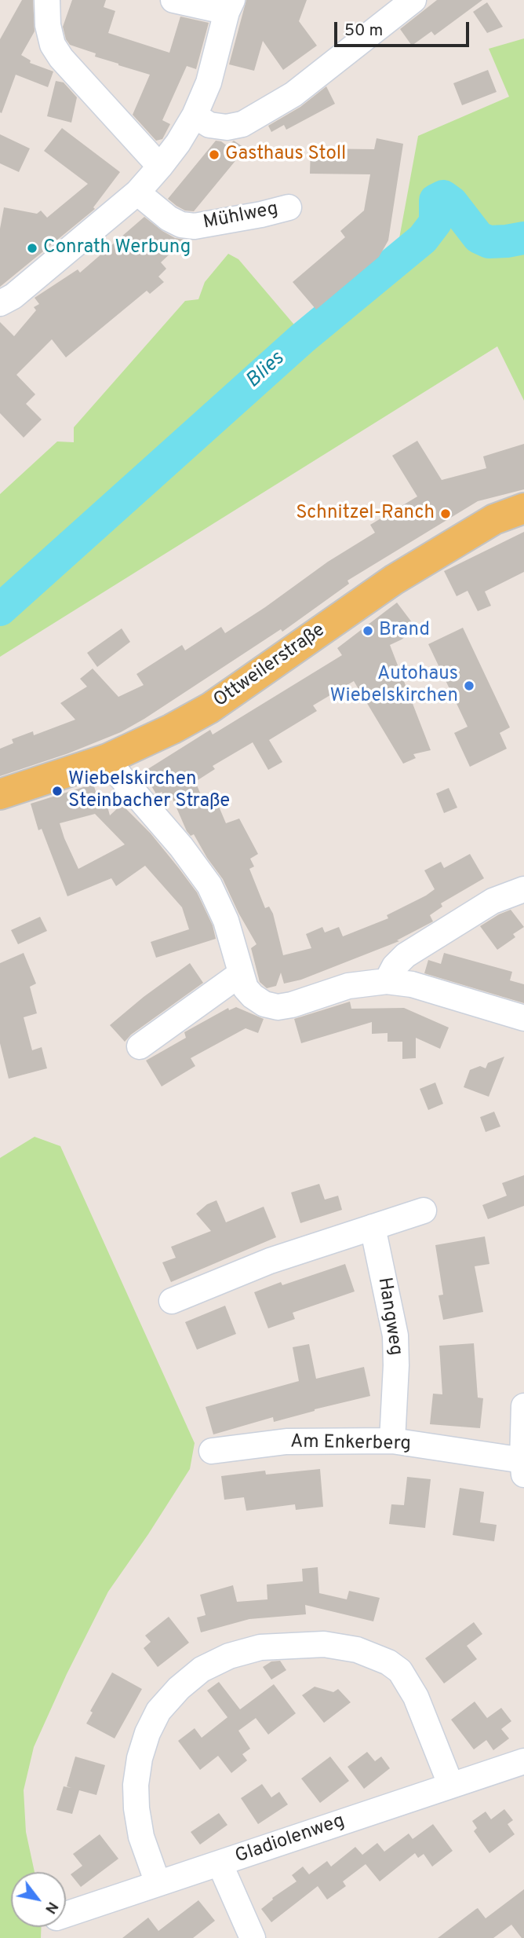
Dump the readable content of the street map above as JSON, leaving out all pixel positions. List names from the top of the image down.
{
  "streets": {
    "main road": ["Ottweilerstraße"],
    "street": [
      "Mühlweg",
      "Hangweg",
      "Am Enkerberg",
      "Gladiolenweg"
    ]
  },
  "crossings": [
    ["Hangweg", "Am Enkerberg"]
  ],
  "water": ["Blies"],
  "places": [
    "Gasthaus Stoll",
    "Conrath Werbung",
    "Schnitzel-Ranch",
    "Brand",
    "Autohaus Wiebelskirchen",
    "Wiebelskirchen Steinbacher Straße"
  ],
  "scale_bar": "50 m",
  "north": "bottom right"
}
